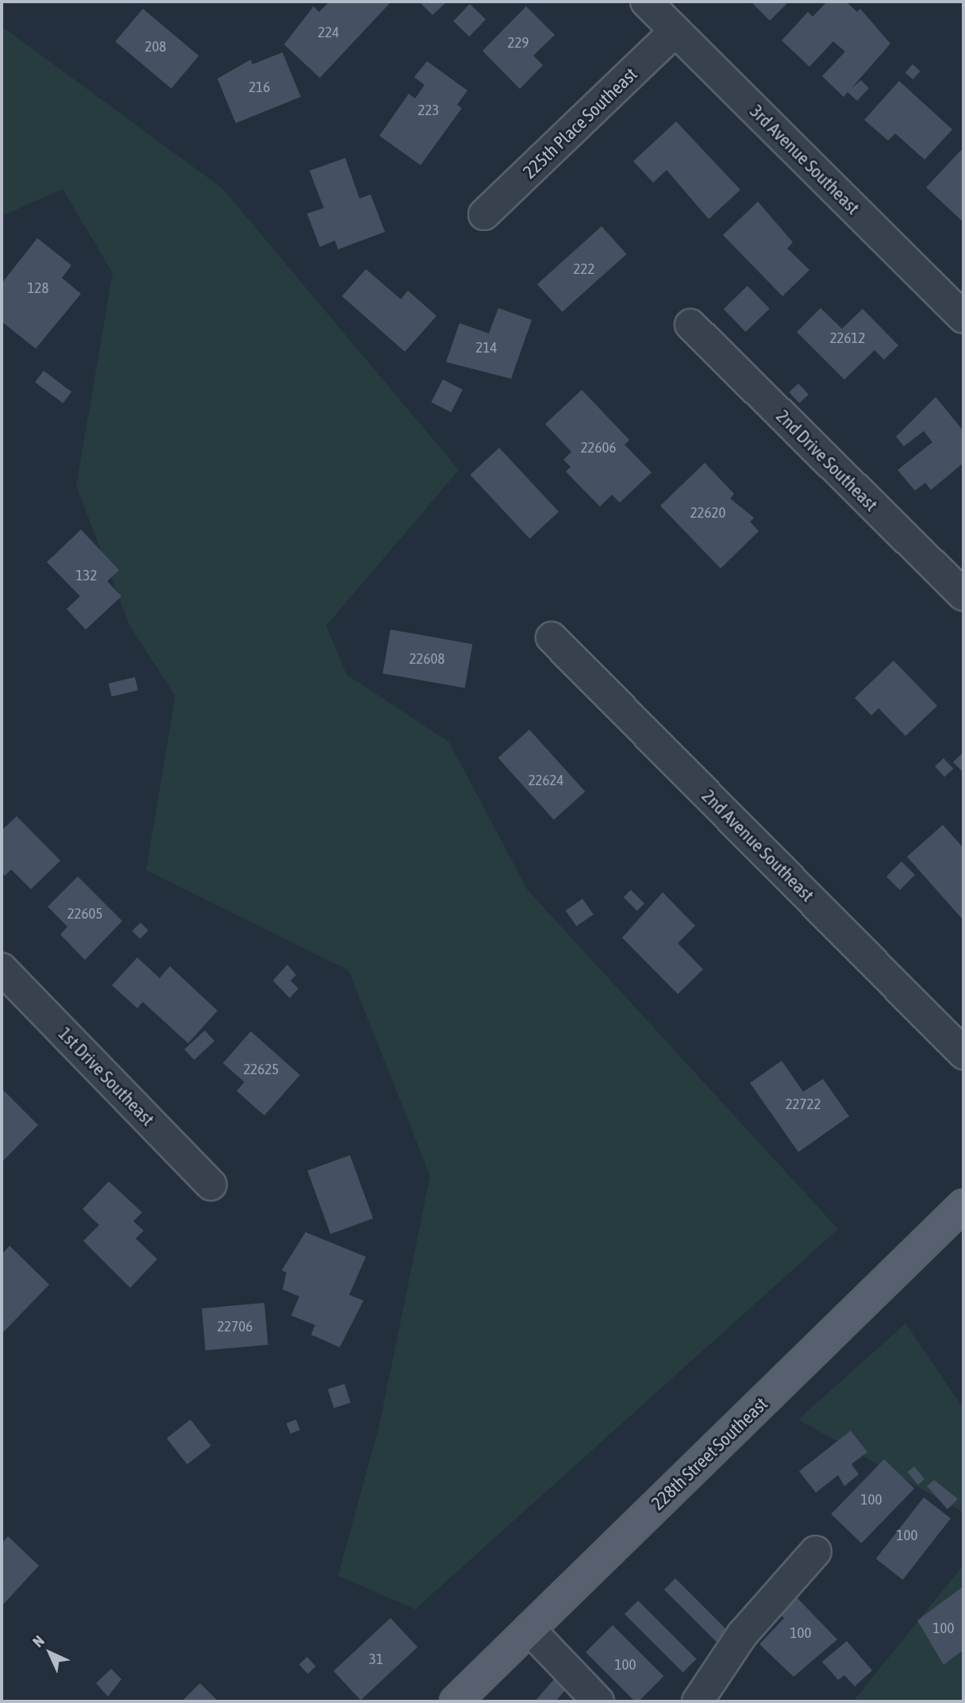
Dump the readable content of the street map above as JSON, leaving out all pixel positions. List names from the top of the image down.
{
  "streets": {
    "main road": ["228th Street Southeast"],
    "street": [
      "225th Place Southeast",
      "3rd Avenue Southeast",
      "2nd Drive Southeast",
      "2nd Avenue Southeast",
      "1st Drive Southeast"
    ]
  },
  "crossings": [
    ["225th Place Southeast", "3rd Avenue Southeast"]
  ],
  "house_numbers": [
    "224",
    "229",
    "208",
    "216",
    "223",
    "222",
    "128",
    "22612",
    "214",
    "22606",
    "22620",
    "132",
    "22608",
    "22624",
    "22605",
    "22625",
    "22722",
    "22706",
    "100",
    "100",
    "100",
    "100",
    "31",
    "100"
  ],
  "north": "top left"
}
